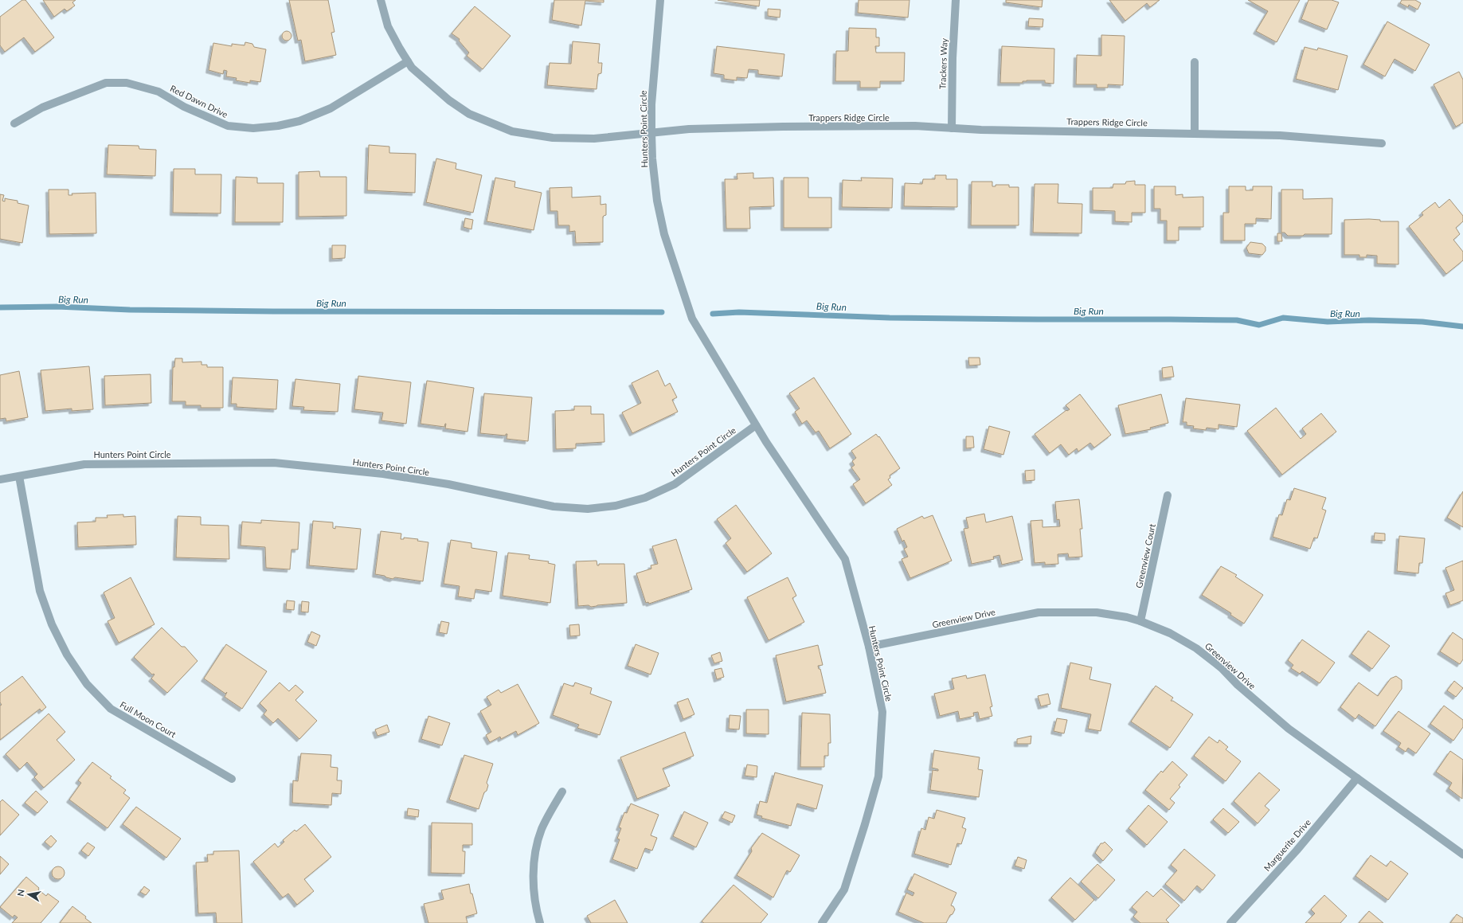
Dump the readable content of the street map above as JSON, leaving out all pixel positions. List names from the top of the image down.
{
  "streets": {
    "street": [
      "Trackers Way",
      "Red Dawn Drive",
      "Trappers Ridge Circle",
      "Hunters Point Circle",
      "Greenview Court",
      "Greenview Drive",
      "Full Moon Court",
      "Marguerite Drive"
    ]
  },
  "crossings": [
    ["Trackers Way", "Trappers Ridge Circle"],
    ["Red Dawn Drive", "Trappers Ridge Circle"],
    ["Trappers Ridge Circle", "Hunters Point Circle"],
    ["Hunters Point Circle", "Greenview Drive"],
    ["Hunters Point Circle", "Full Moon Court"],
    ["Greenview Court", "Greenview Drive"],
    ["Greenview Drive", "Marguerite Drive"]
  ],
  "water": ["Big Run"],
  "north": "left"
}
